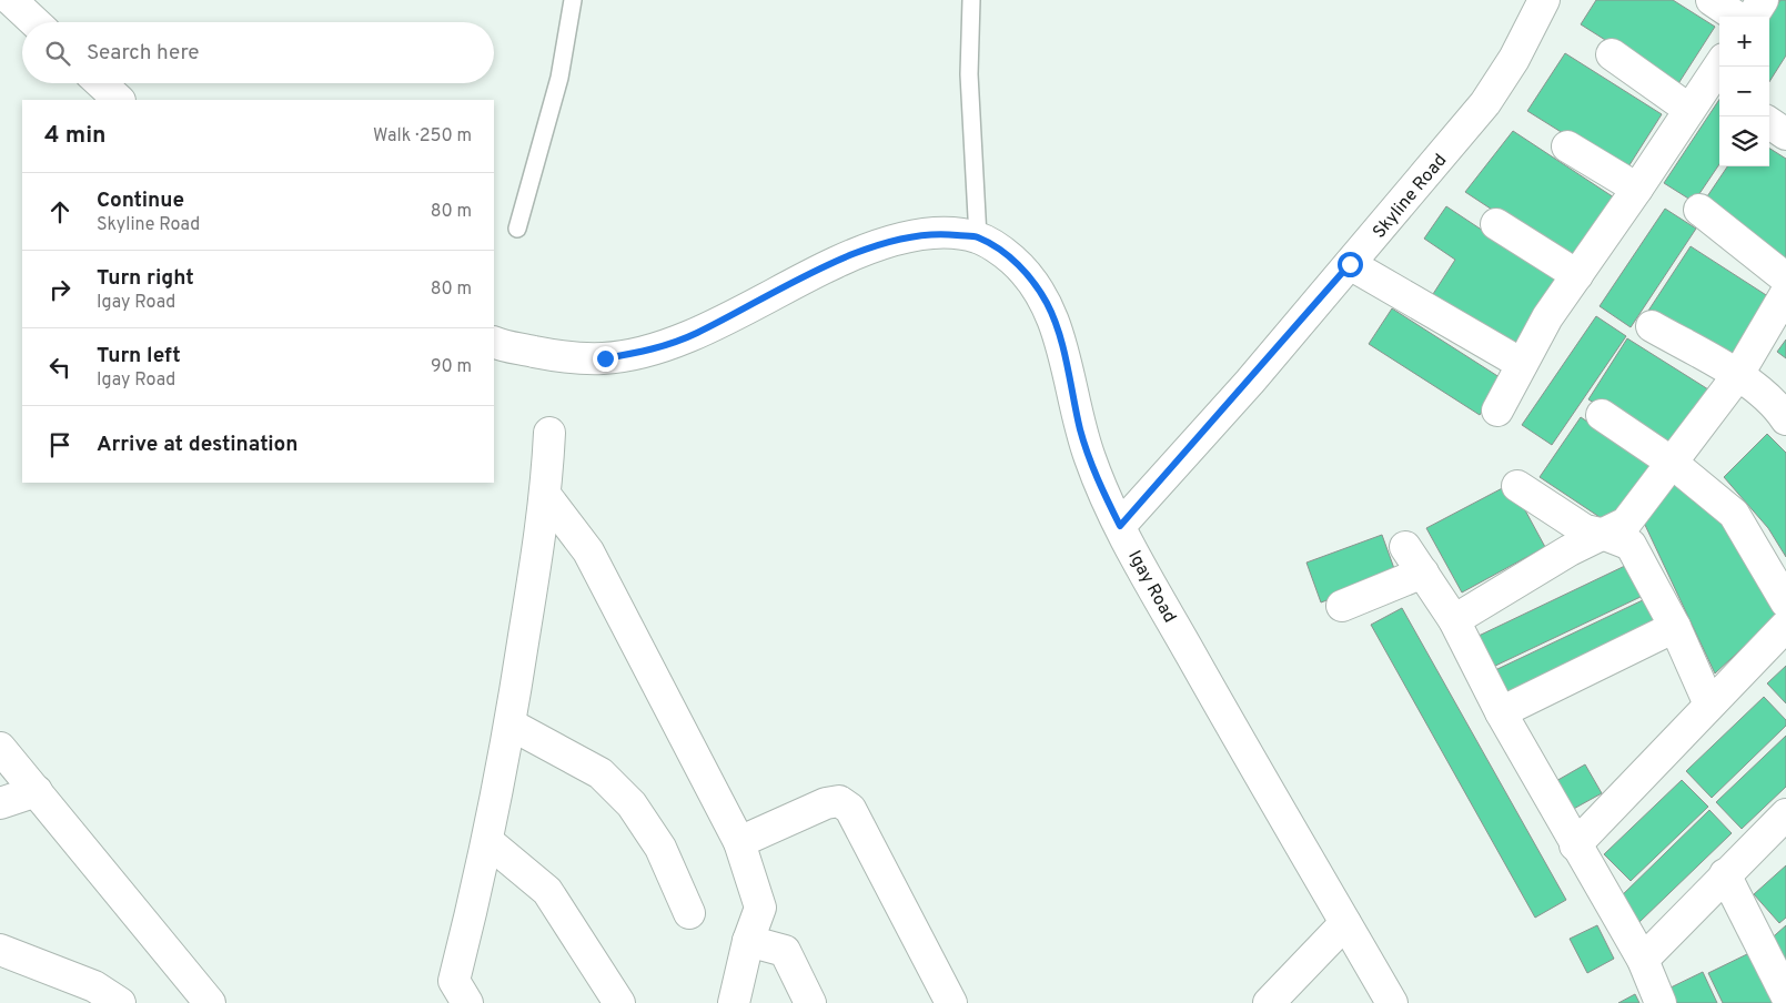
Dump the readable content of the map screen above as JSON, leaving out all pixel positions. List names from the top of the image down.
{
  "streets": {
    "street": ["Skyline Road", "Igay Road"]
  },
  "crossings": [
    ["Skyline Road", "Igay Road"]
  ],
  "page": {
    "map_buttons": ["+", "−"],
    "search": "Search here",
    "heading": ["4 min", "Walk · 250 m"],
    "list": [
      ["Continue", "Skyline Road", "80 m"],
      ["Turn right", "Igay Road", "80 m"],
      ["Turn left", "Igay Road", "90 m"],
      "Arrive at destination"
    ]
  }
}
